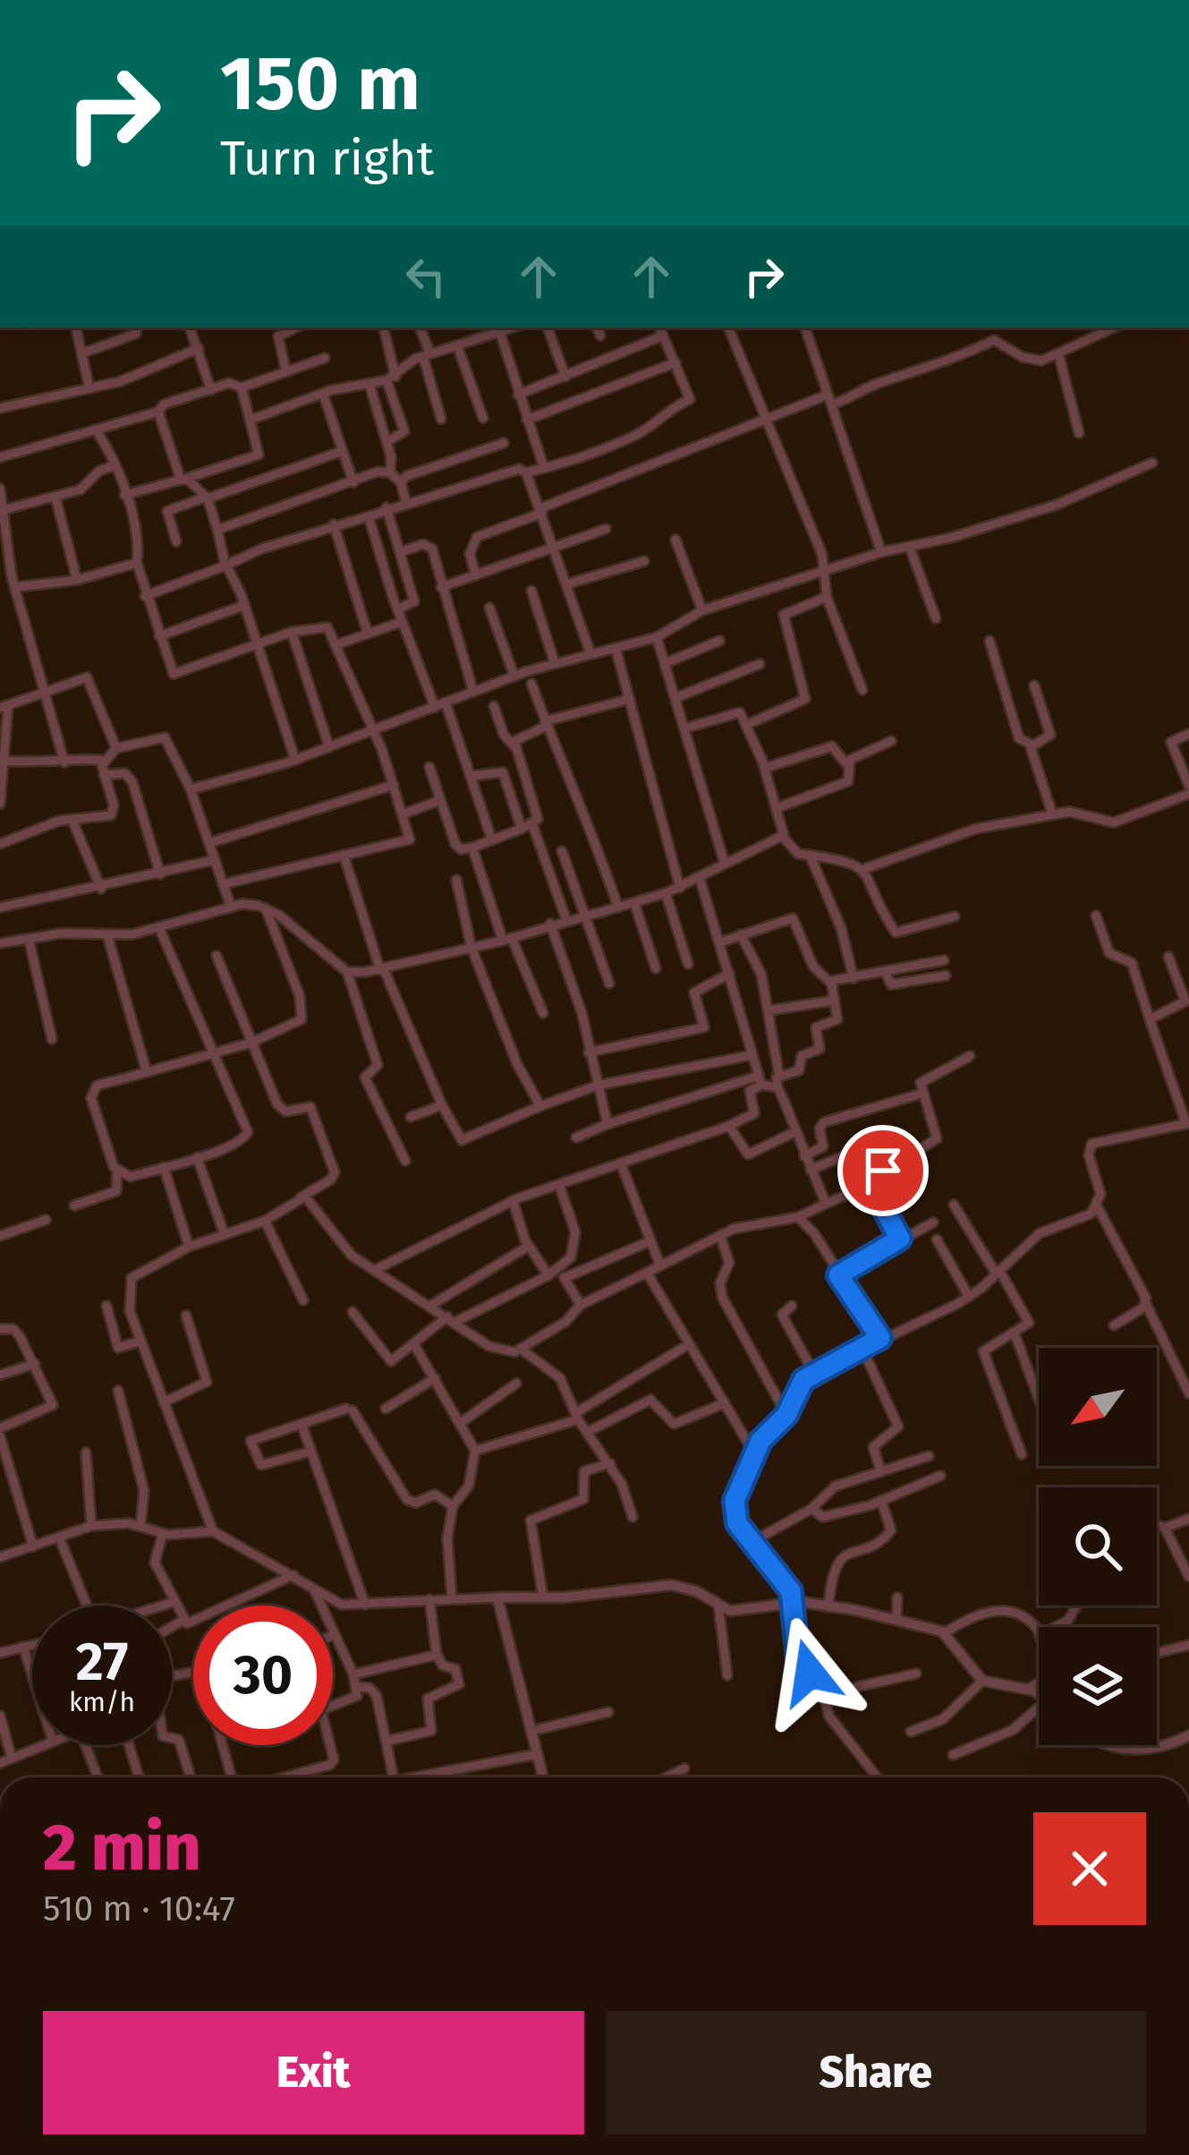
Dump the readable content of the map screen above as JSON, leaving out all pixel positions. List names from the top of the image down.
{
  "north": "bottom left",
  "page": {
    "turn": ["150 m", "Turn right"],
    "speed": "27 km/h",
    "limit": "30",
    "heading": ["2 min", "510 m · 10:47"],
    "buttons": ["Exit", "Share"]
  }
}
